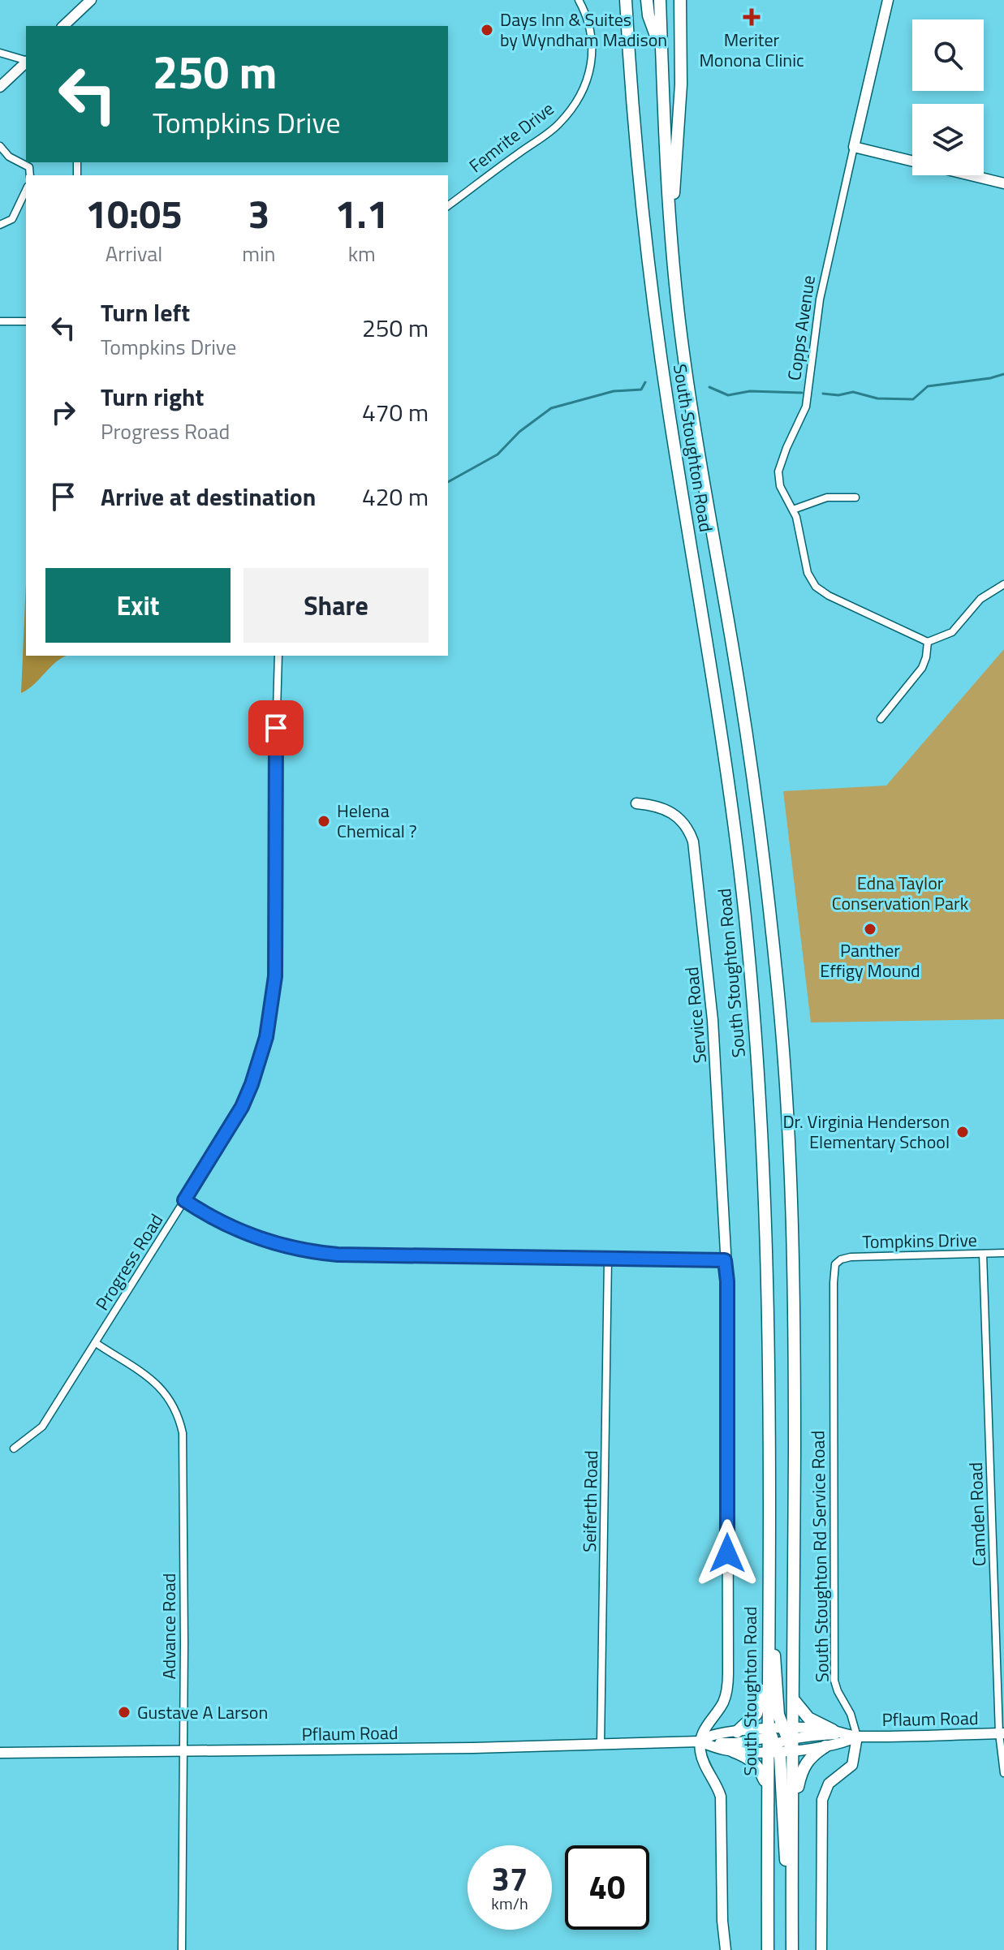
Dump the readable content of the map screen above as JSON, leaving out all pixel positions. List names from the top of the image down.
{
  "streets": {
    "main road": ["South Stoughton Road"],
    "street": [
      "Femrite Drive",
      "Copps Avenue",
      "Service Road",
      "Tompkins Drive",
      "Progress Road",
      "Seiferth Road",
      "Camden Road",
      "South Stoughton Rd Service Road",
      "Advance Road",
      "Pflaum Road"
    ]
  },
  "crossings": [
    ["South Stoughton Road", "Pflaum Road"],
    ["Tompkins Drive", "Camden Road"],
    ["Tompkins Drive", "South Stoughton Rd Service Road"],
    ["Progress Road", "Advance Road"],
    ["Seiferth Road", "Pflaum Road"],
    ["Camden Road", "Pflaum Road"],
    ["South Stoughton Rd Service Road", "Pflaum Road"],
    ["Advance Road", "Pflaum Road"]
  ],
  "parks": ["Edna Taylor Conservation Park"],
  "places": {
    "health": ["Meriter Monona Clinic"],
    "other": [
      "Days Inn & Suites by Wyndham Madison",
      "Helena Chemical ?",
      "Panther Effigy Mound",
      "Dr. Virginia Henderson Elementary School",
      "Gustave A Larson"
    ]
  },
  "page": {
    "turn": ["250 m", "Tompkins Drive"],
    "eta": [
      "10:05",
      "Arrival",
      "3",
      "min",
      "1.1",
      "km"
    ],
    "list": [
      {
        "name": "Turn left",
        "note": "Tompkins Drive",
        "value": "250 m"
      },
      {
        "name": "Turn right",
        "note": "Progress Road",
        "value": "470 m"
      },
      {
        "name": "Arrive at destination",
        "value": "420 m"
      }
    ],
    "buttons": ["Exit", "Share"],
    "speed": "37 km/h",
    "limit": "40"
  }
}
